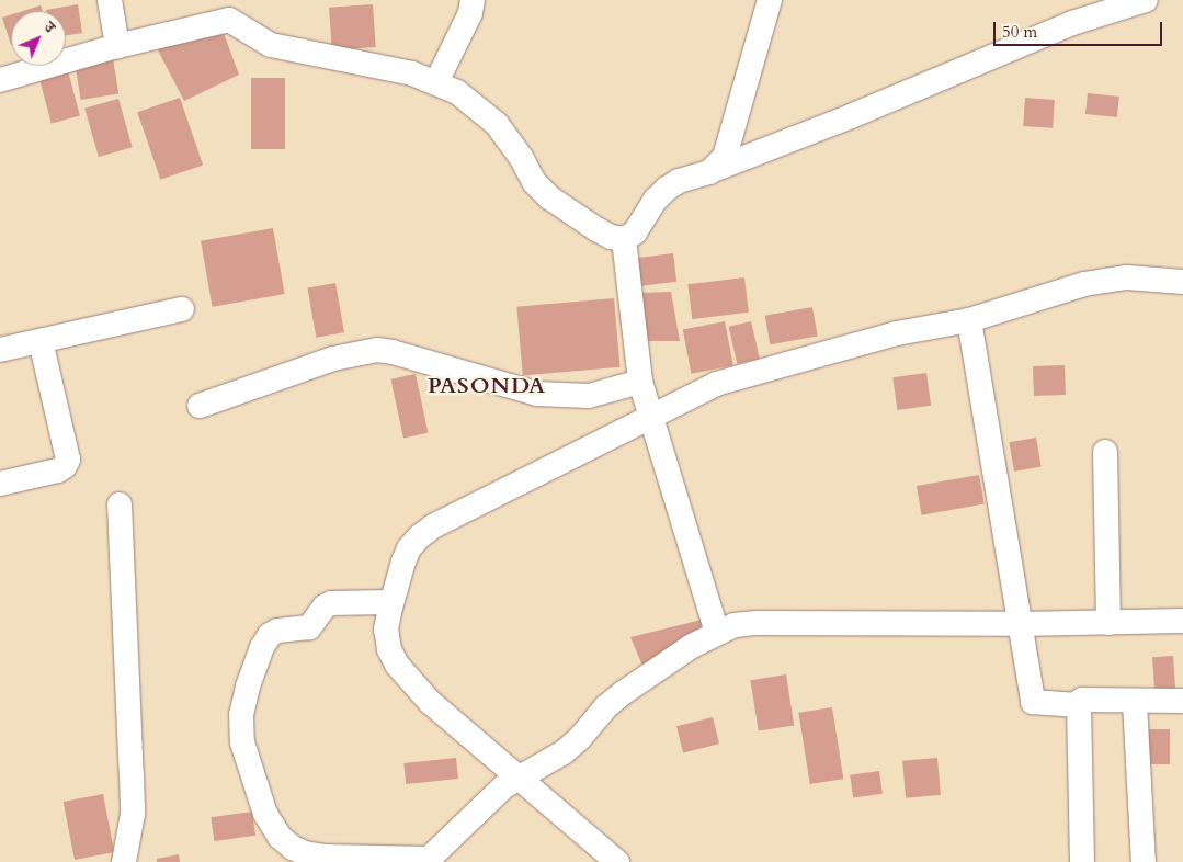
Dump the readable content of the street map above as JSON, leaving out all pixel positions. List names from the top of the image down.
{
  "districts": ["PASONDA"],
  "scale_bar": "50 m",
  "north": "top right"
}
